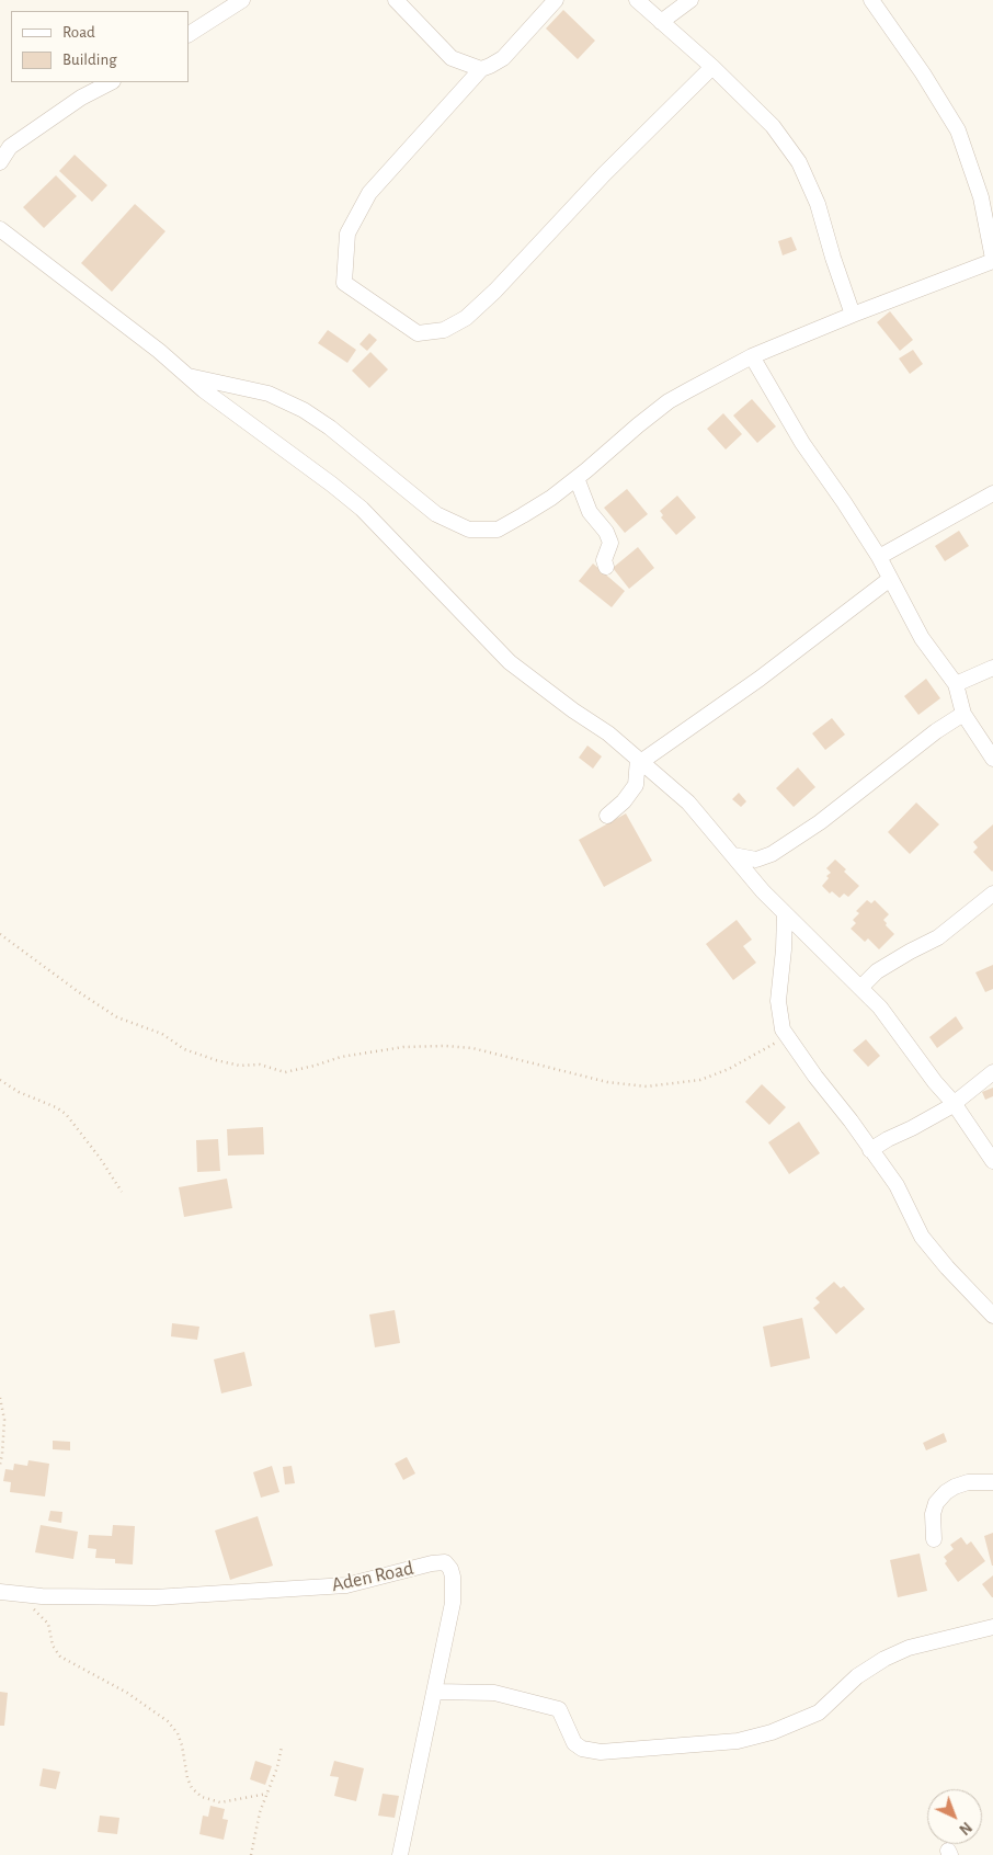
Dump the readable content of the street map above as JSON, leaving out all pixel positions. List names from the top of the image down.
{
  "streets": {
    "street": ["Aden Road"]
  },
  "legend": ["Road", "Building"],
  "north": "bottom right"
}
